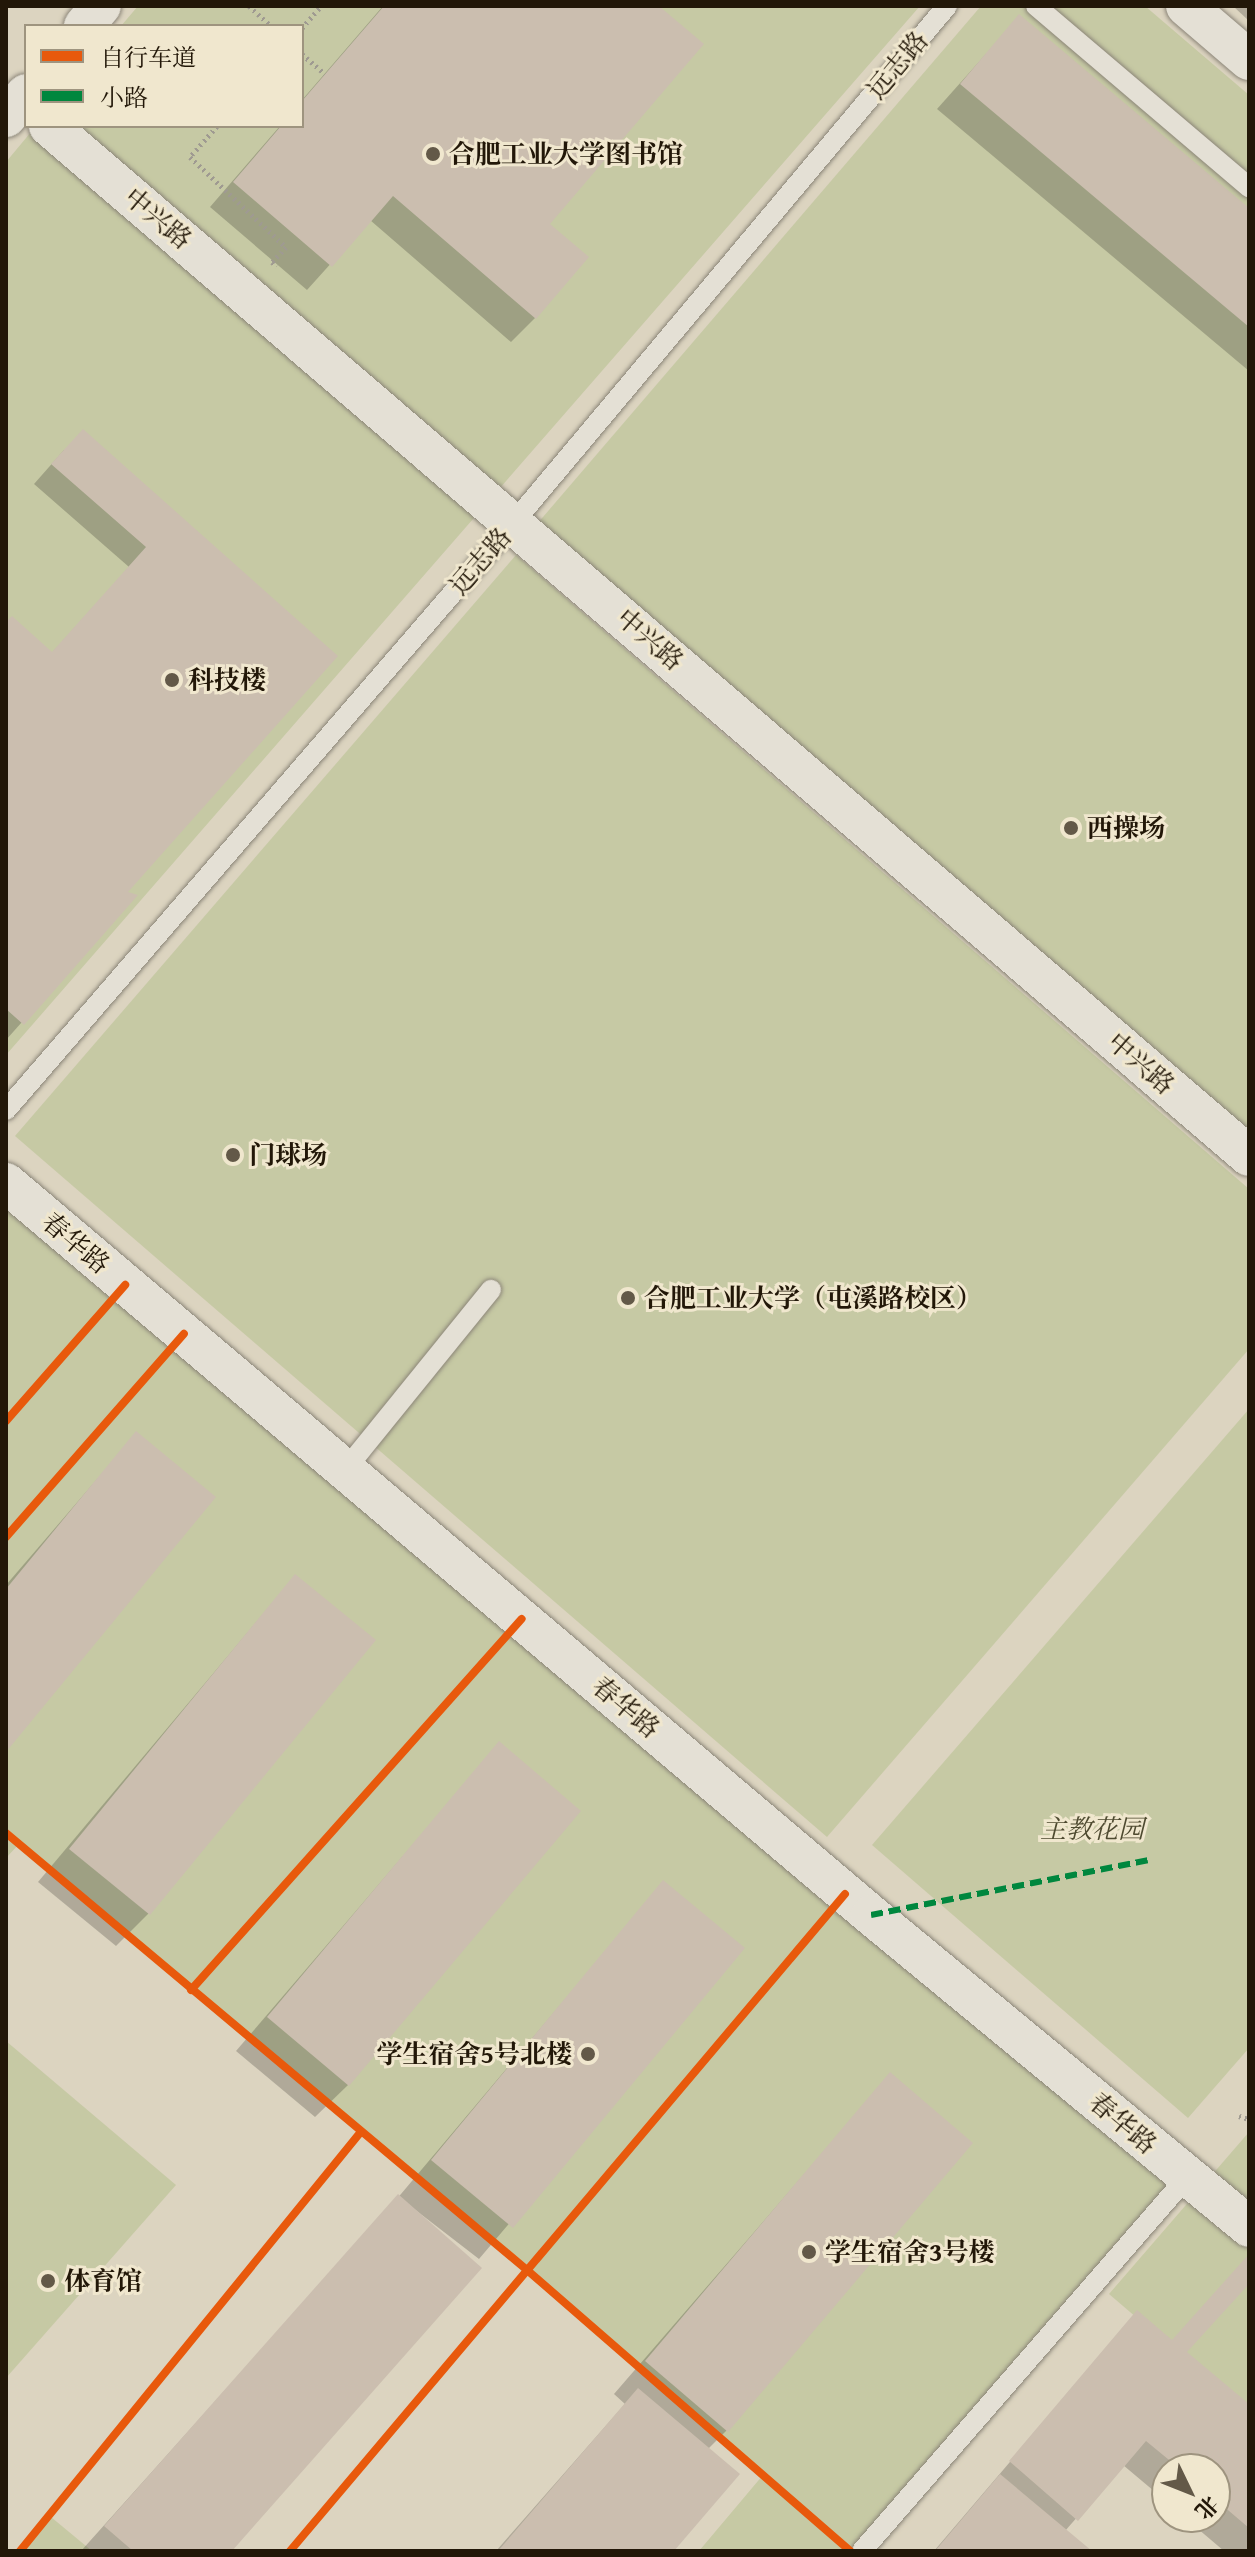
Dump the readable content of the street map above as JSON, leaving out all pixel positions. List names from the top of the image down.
{
  "streets": {
    "street": ["中兴路", "春华路"],
    "lane": ["远志路"]
  },
  "crossings": [
    ["远志路", "中兴路"]
  ],
  "parks": ["主教花园"],
  "places": [
    "合肥工业大学图书馆",
    "科技楼",
    "西操场",
    "门球场",
    "合肥工业大学（屯溪路校区）",
    "学生宿舍5号北楼",
    "学生宿舍3号楼",
    "体育馆"
  ],
  "legend": ["自行车道", "小路"],
  "north": "bottom right"
}
